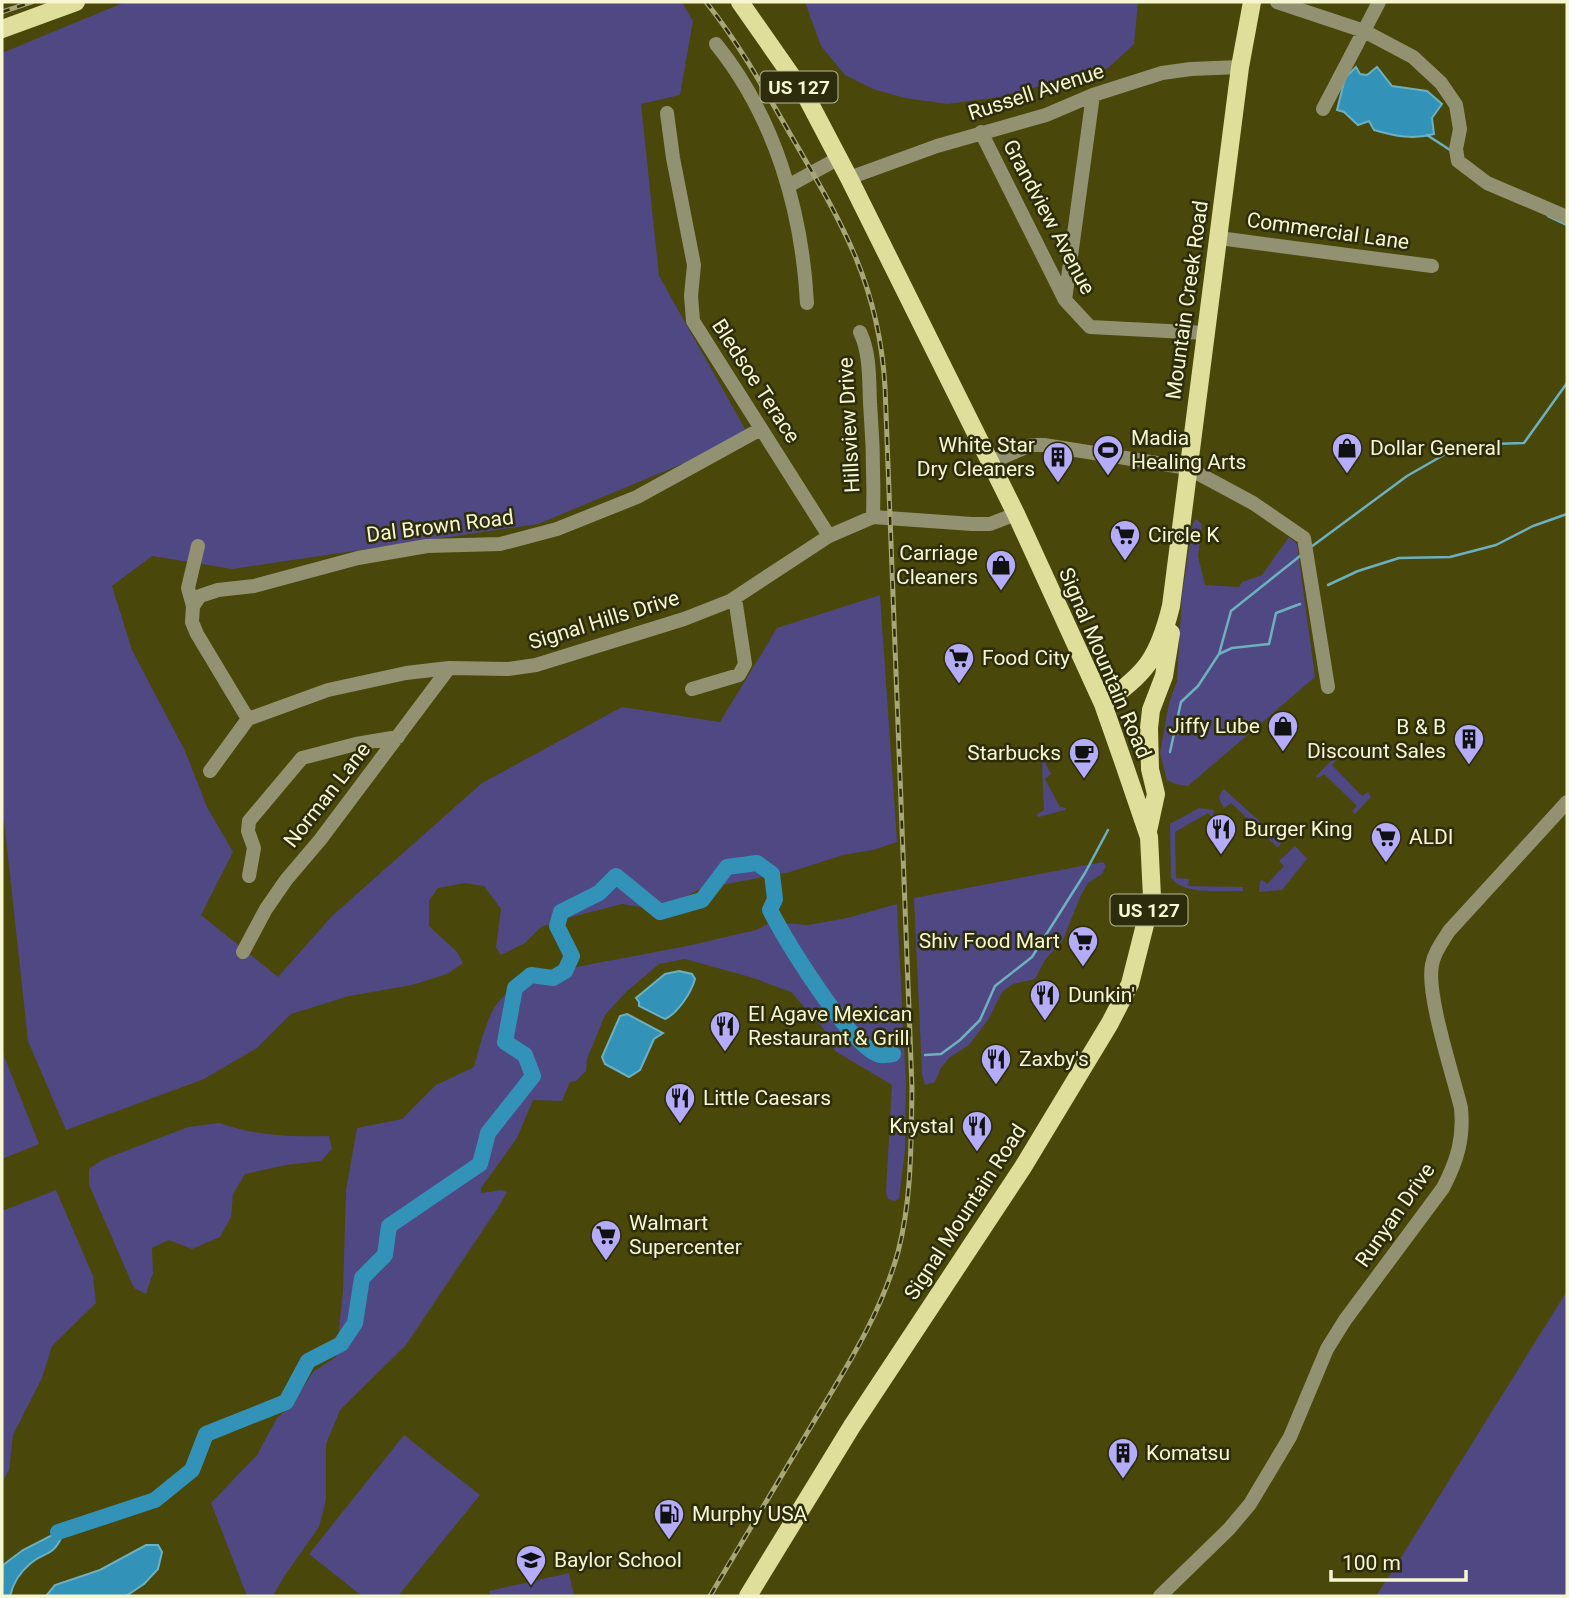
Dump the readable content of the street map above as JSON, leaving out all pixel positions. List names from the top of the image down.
{
  "streets": {
    "main road": ["US 127", "Mountain Creek Road", "Signal Mountain Road"],
    "street": [
      "Russell Avenue",
      "Grandview Avenue",
      "Commercial Lane",
      "Bledsoe Terace",
      "Hillsview Drive",
      "Dal Brown Road",
      "Signal Hills Drive",
      "Norman Lane",
      "Runyan Drive"
    ]
  },
  "crossings": [
    ["Russell Avenue", "Grandview Avenue"],
    ["Russell Avenue", "Mountain Creek Road"],
    ["Russell Avenue", "Signal Mountain Road"],
    ["Grandview Avenue", "Mountain Creek Road"],
    ["Commercial Lane", "Mountain Creek Road"],
    ["Mountain Creek Road", "Signal Mountain Road"],
    ["Bledsoe Terace", "Dal Brown Road"],
    ["Bledsoe Terace", "Signal Hills Drive"],
    ["Hillsview Drive", "Signal Hills Drive"],
    ["Signal Hills Drive", "Signal Mountain Road"],
    ["Signal Hills Drive", "Norman Lane"]
  ],
  "places": {
    "shop": ["Dollar General", "Carriage Cleaners", "Jiffy Lube"],
    "sports": ["Madia Healing Arts"],
    "building": ["White Star Dry Cleaners", "B & B Discount Sales", "Komatsu"],
    "supermarket": [
      "Circle K",
      "Food City",
      "ALDI",
      "Shiv Food Mart",
      "Walmart Supercenter"
    ],
    "cafe": ["Starbucks"],
    "restaurant": [
      "Burger King",
      "Dunkin'",
      "El Agave Mexican Restaurant & Grill",
      "Zaxby's",
      "Little Caesars",
      "Krystal"
    ],
    "fuel station": ["Murphy USA"],
    "school or university": ["Baylor School"]
  },
  "scale_bar": "100 m"
}
